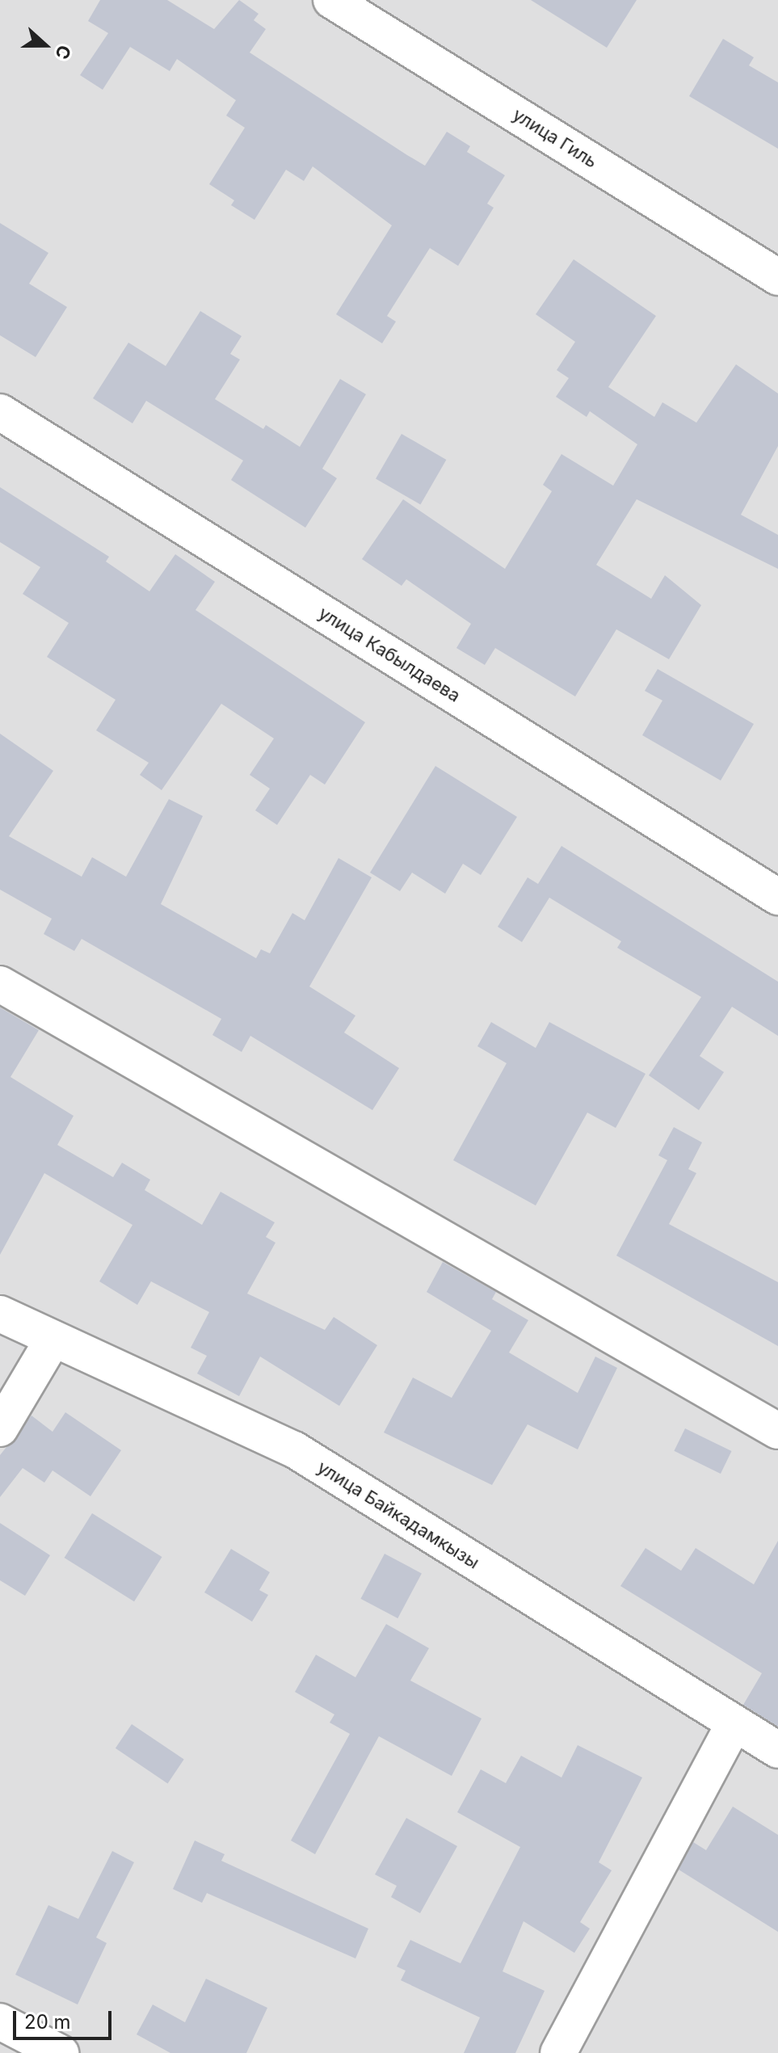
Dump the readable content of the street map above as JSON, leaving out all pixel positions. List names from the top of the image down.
{
  "streets": {
    "street": ["улица Гиль", "улица Кабылдаева", "улица Байкадамкызы"]
  },
  "scale_bar": "20 m",
  "north": "right"
}
